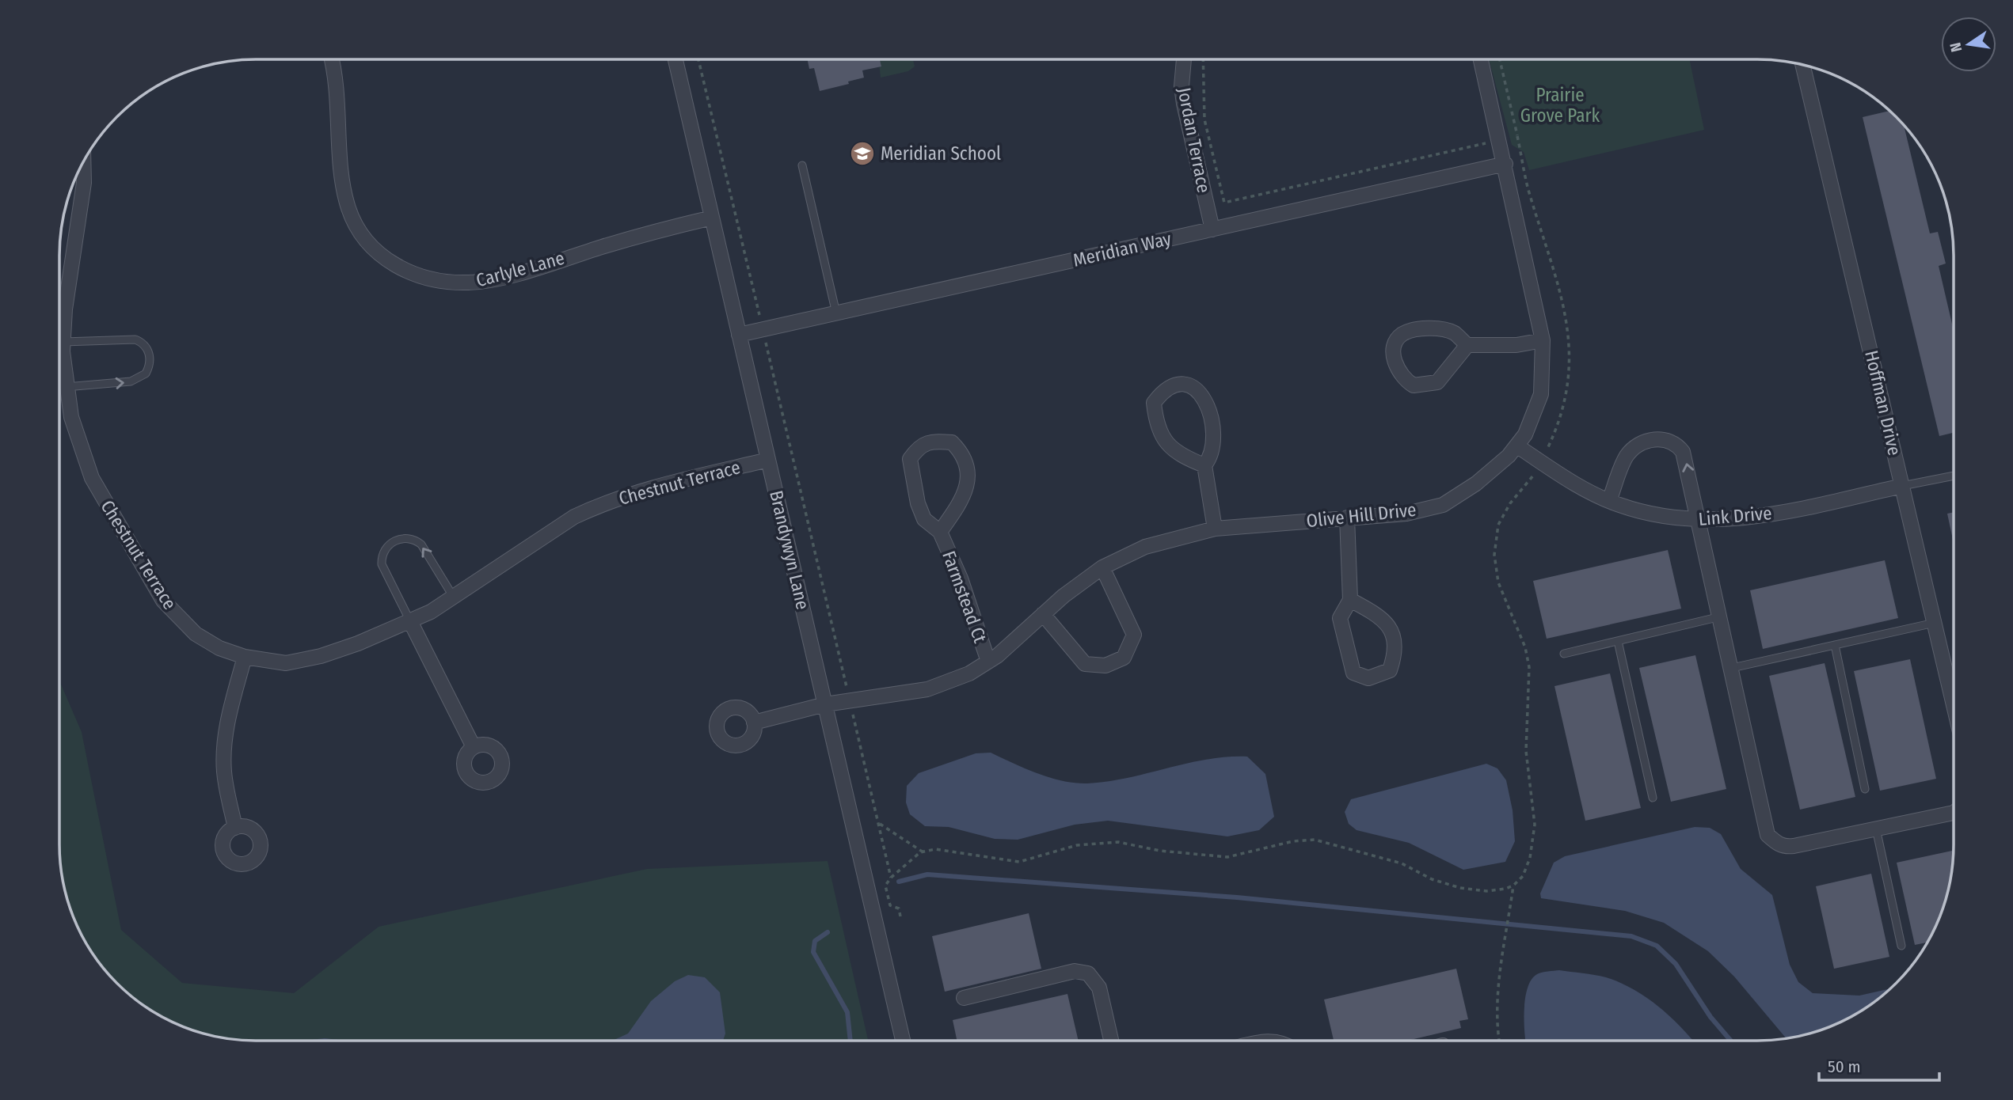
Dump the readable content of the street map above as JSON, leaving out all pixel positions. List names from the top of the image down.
{
  "streets": {
    "street": [
      "Jordan Terrace",
      "Meridian Way",
      "Carlyle Lane",
      "Hoffman Drive",
      "Chestnut Terrace",
      "Olive Hill Drive",
      "Link Drive",
      "Brandywyn Lane",
      "Farmstead Ct"
    ]
  },
  "crossings": [
    ["Jordan Terrace", "Meridian Way"],
    ["Meridian Way", "Olive Hill Drive"],
    ["Meridian Way", "Brandywyn Lane"],
    ["Carlyle Lane", "Brandywyn Lane"],
    ["Hoffman Drive", "Link Drive"],
    ["Chestnut Terrace", "Brandywyn Lane"],
    ["Olive Hill Drive", "Link Drive"],
    ["Olive Hill Drive", "Brandywyn Lane"],
    ["Olive Hill Drive", "Farmstead Ct"]
  ],
  "parks": ["Prairie Grove Park"],
  "places": {
    "school or university": ["Meridian School"]
  },
  "scale_bar": "50 m",
  "north": "left"
}
